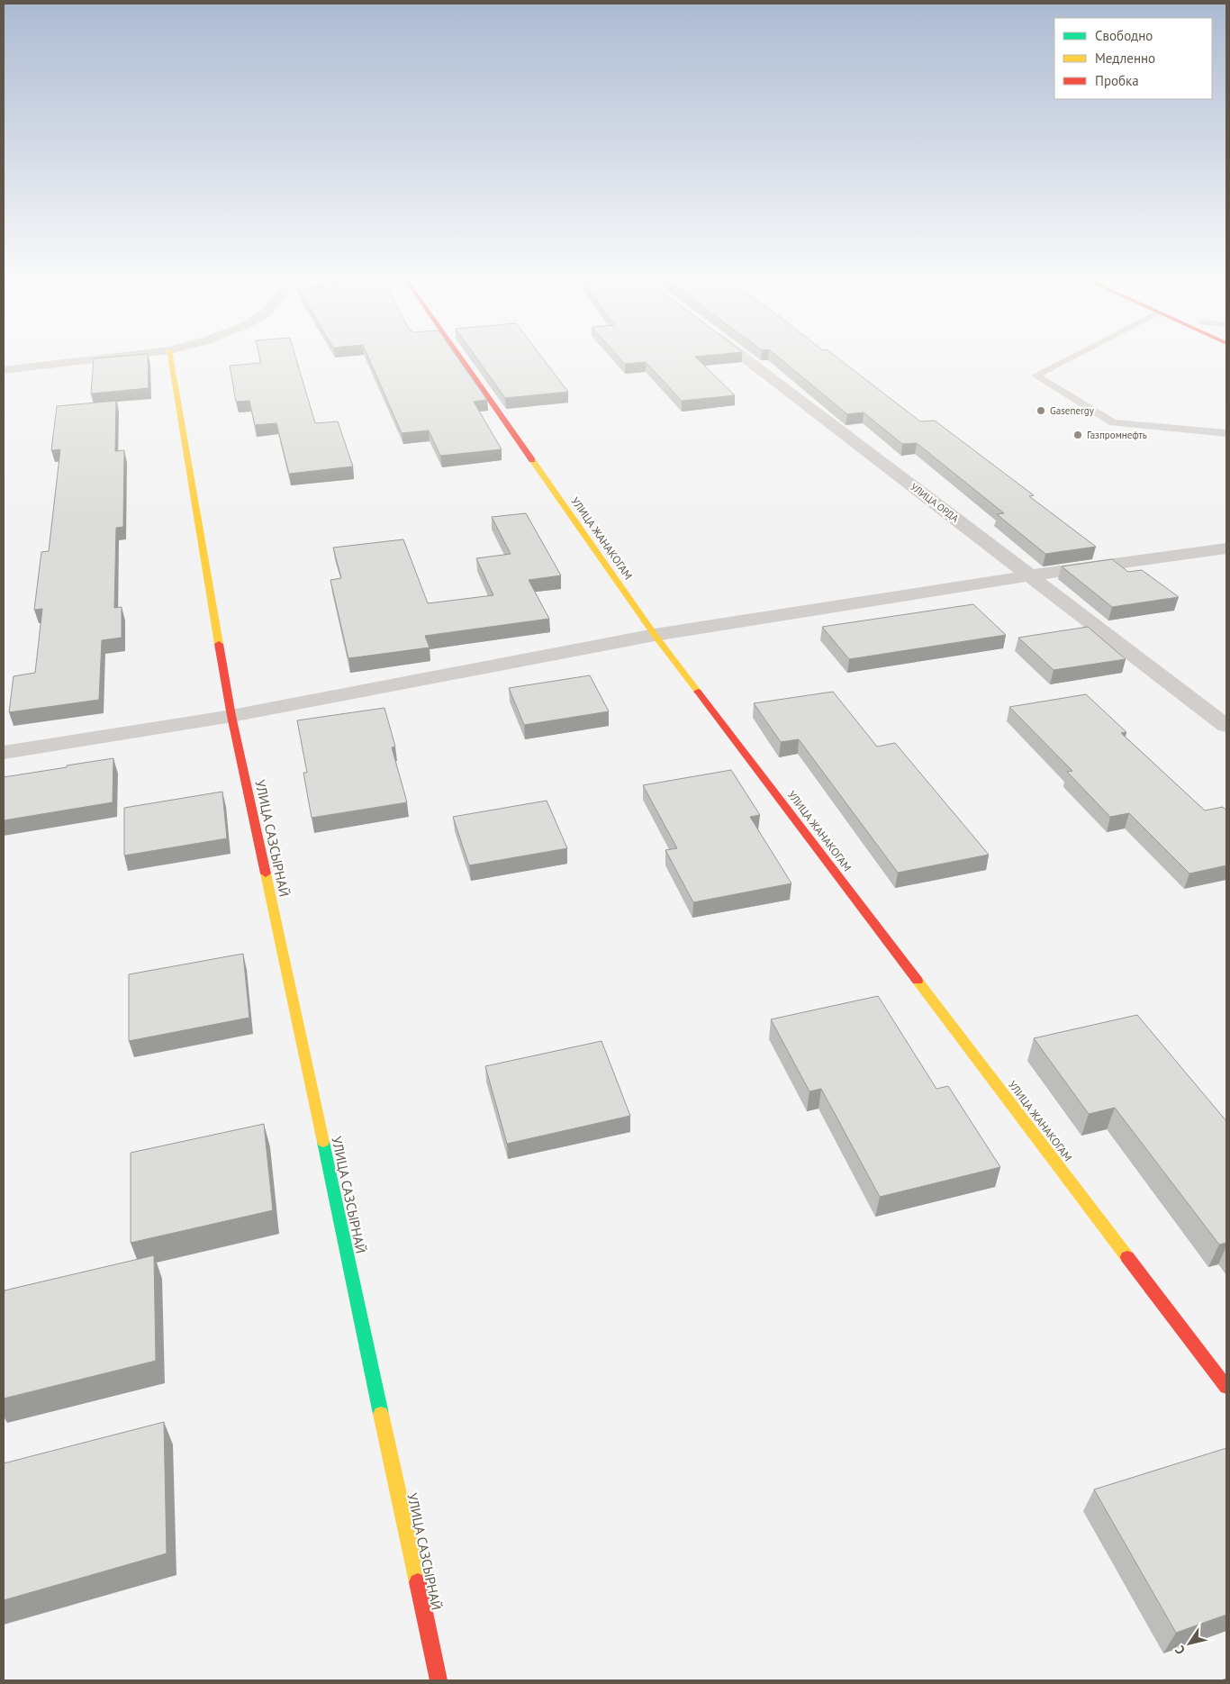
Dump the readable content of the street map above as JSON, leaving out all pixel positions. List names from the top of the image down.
{
  "streets": {
    "main road": ["УЛИЦА ЖАНАКОГАМ", "УЛИЦА САЗСЫРНАЙ"],
    "street": ["УЛИЦА ОРДА"]
  },
  "places": ["Gasenergy", "Газпромнефть"],
  "legend": ["Свободно", "Медленно", "Пробка"],
  "north": "bottom left"
}
